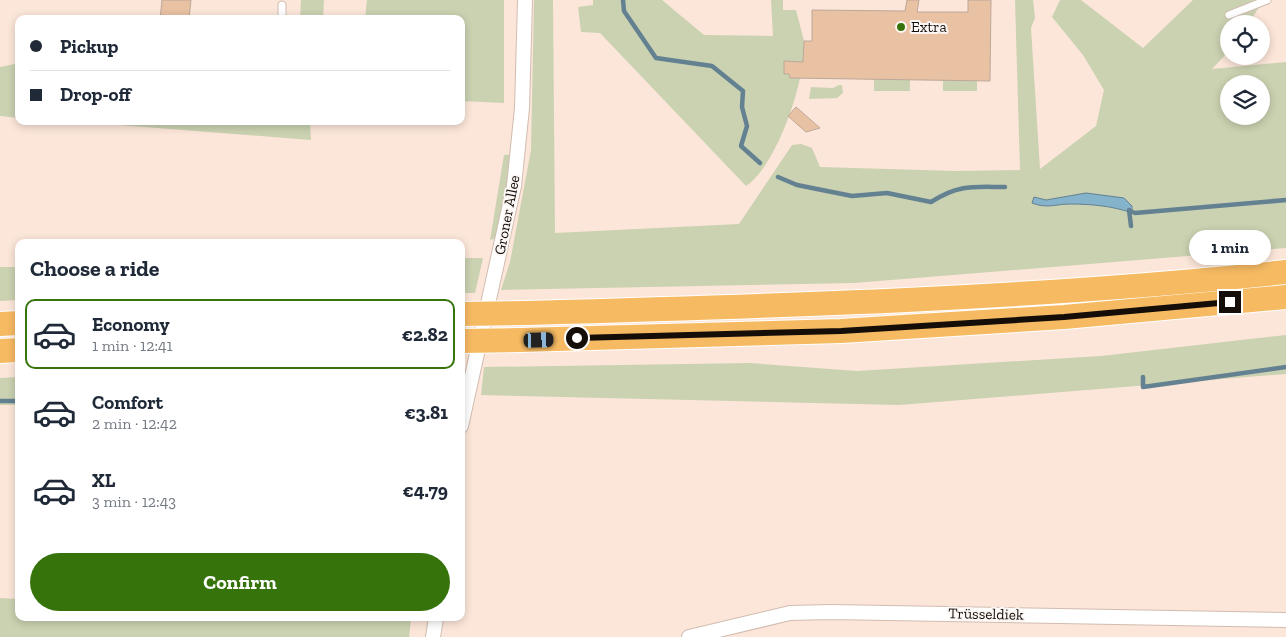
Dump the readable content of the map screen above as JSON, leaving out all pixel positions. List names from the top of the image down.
{
  "streets": {
    "street": ["Groner Allee", "Trüsseldiek"]
  },
  "places": ["Extra"],
  "page": {
    "banner": ["Pickup", "Drop-off"],
    "bubble": "1 min",
    "heading": "Choose a ride",
    "list": [
      {
        "name": "Economy",
        "note": "1 min · 12:41",
        "value": "€2.82"
      },
      {
        "name": "Comfort",
        "note": "2 min · 12:42",
        "value": "€3.81"
      },
      {
        "name": "XL",
        "note": "3 min · 12:43",
        "value": "€4.79"
      }
    ],
    "buttons": "Confirm"
  }
}
